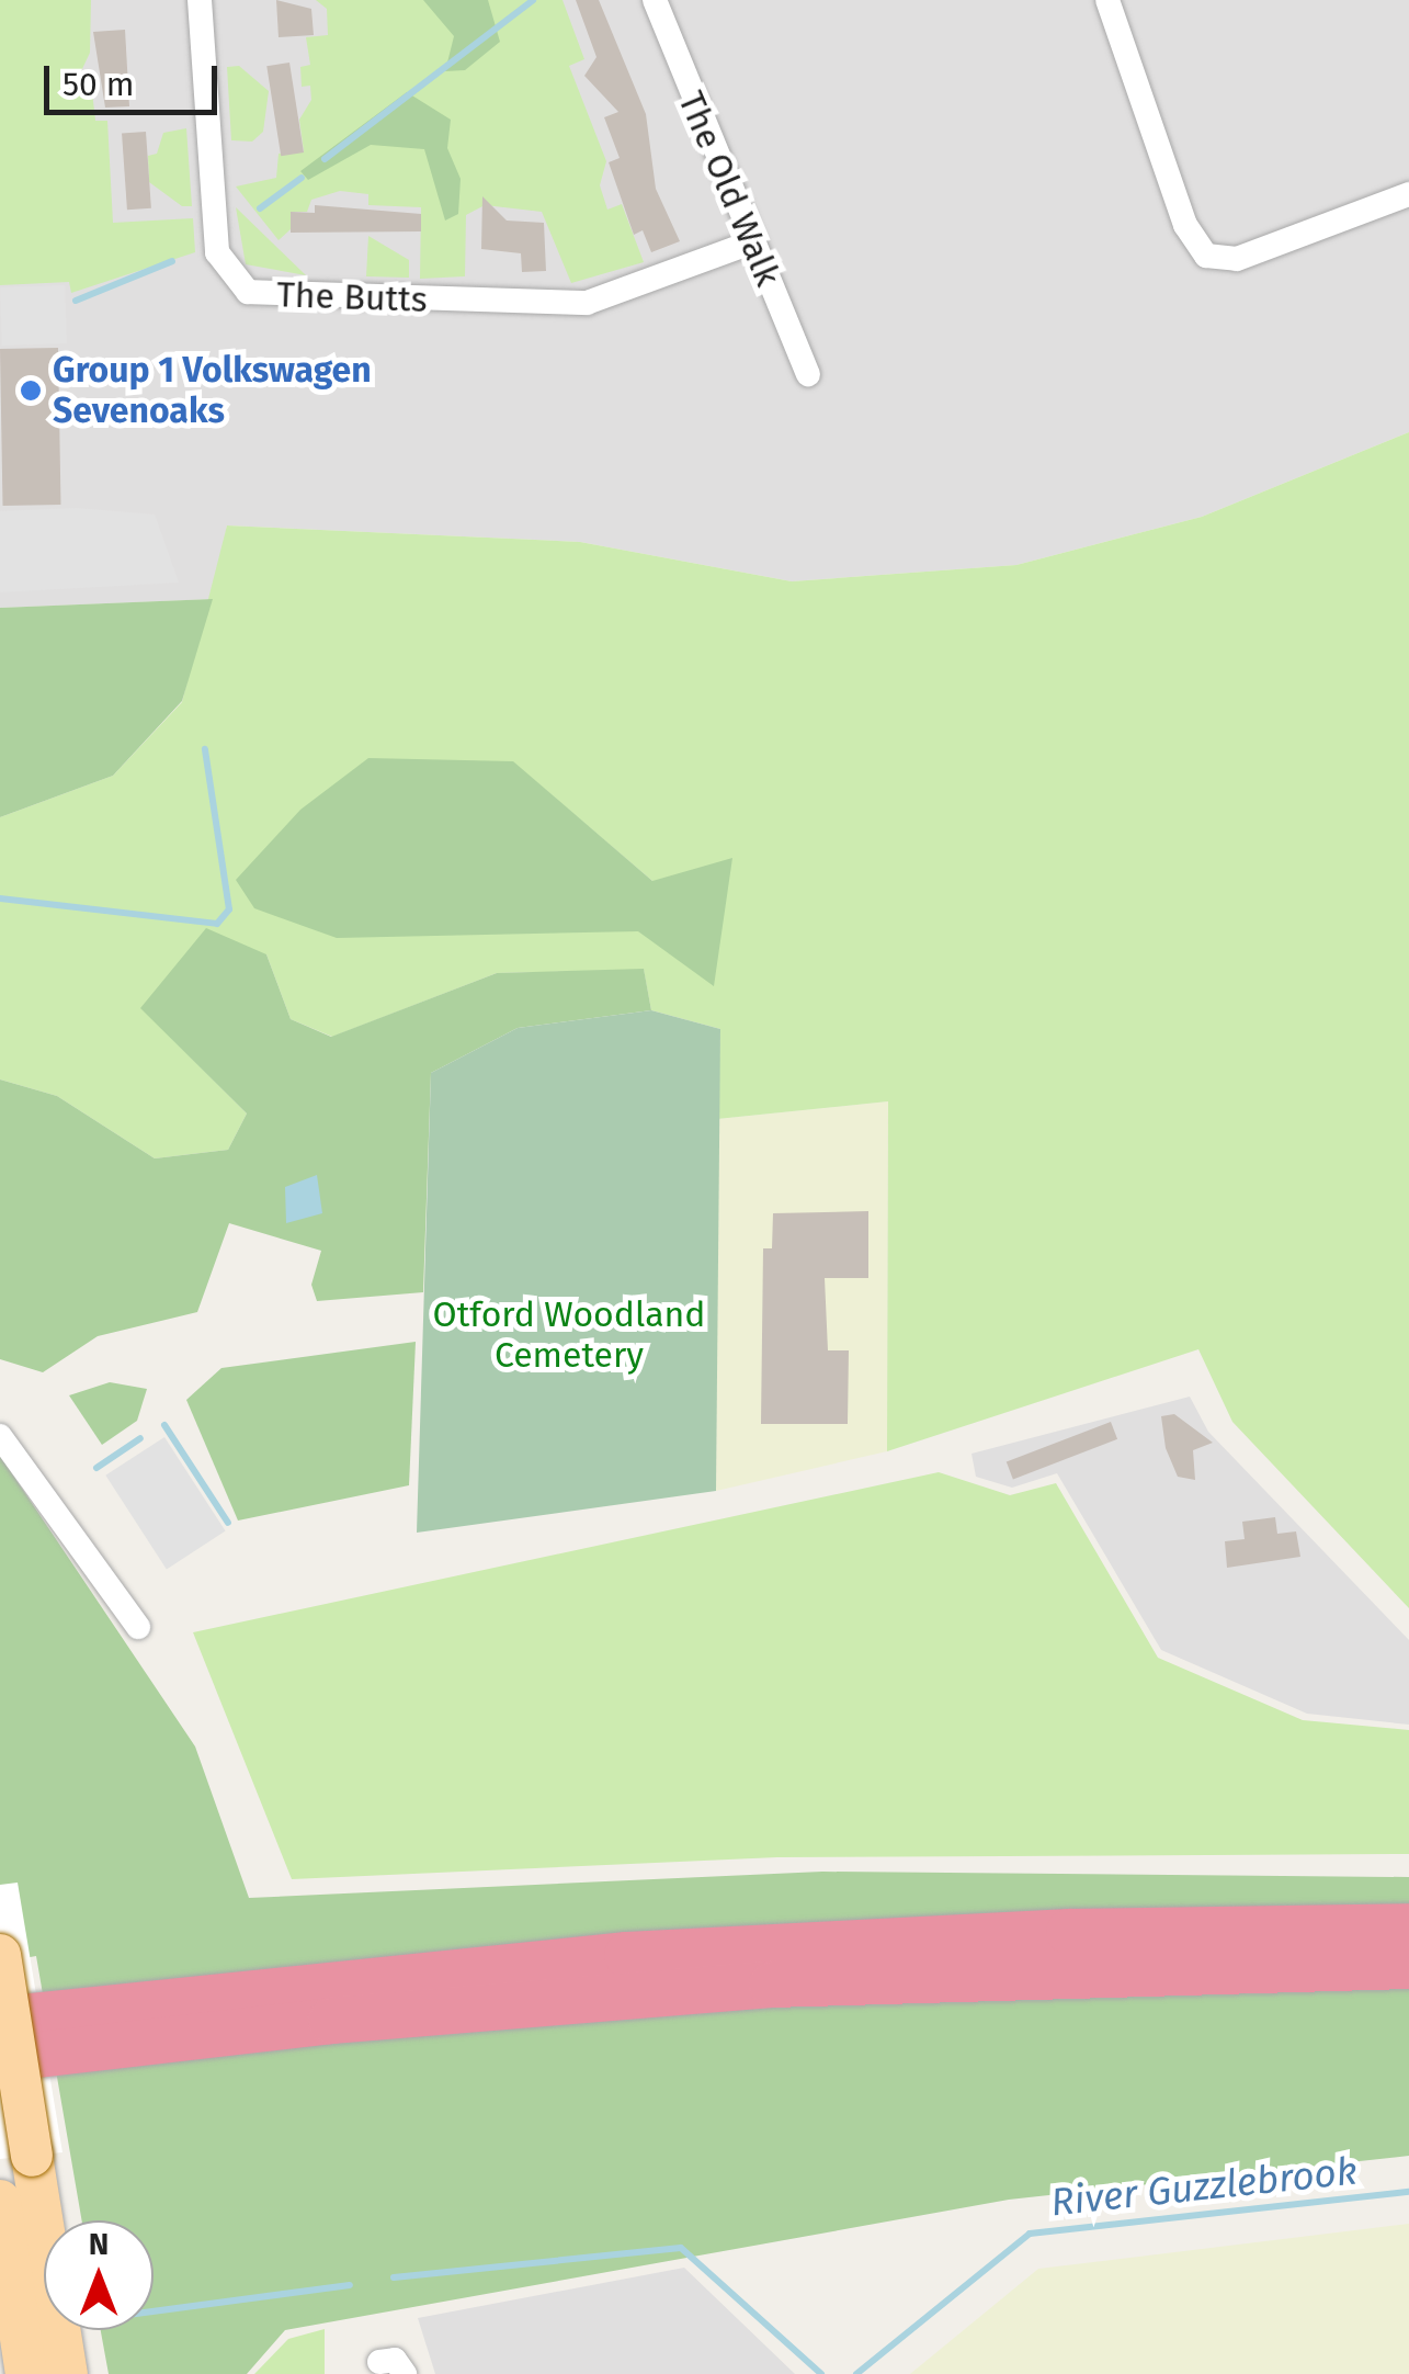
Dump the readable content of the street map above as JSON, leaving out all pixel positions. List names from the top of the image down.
{
  "streets": {
    "street": ["The Old Walk", "The Butts"]
  },
  "crossings": [
    ["The Old Walk", "The Butts"]
  ],
  "water": ["River Guzzlebrook"],
  "parks": ["Otford Woodland Cemetery"],
  "places": ["Group 1 Volkswagen Sevenoaks"],
  "scale_bar": "50 m",
  "north": "top"
}
